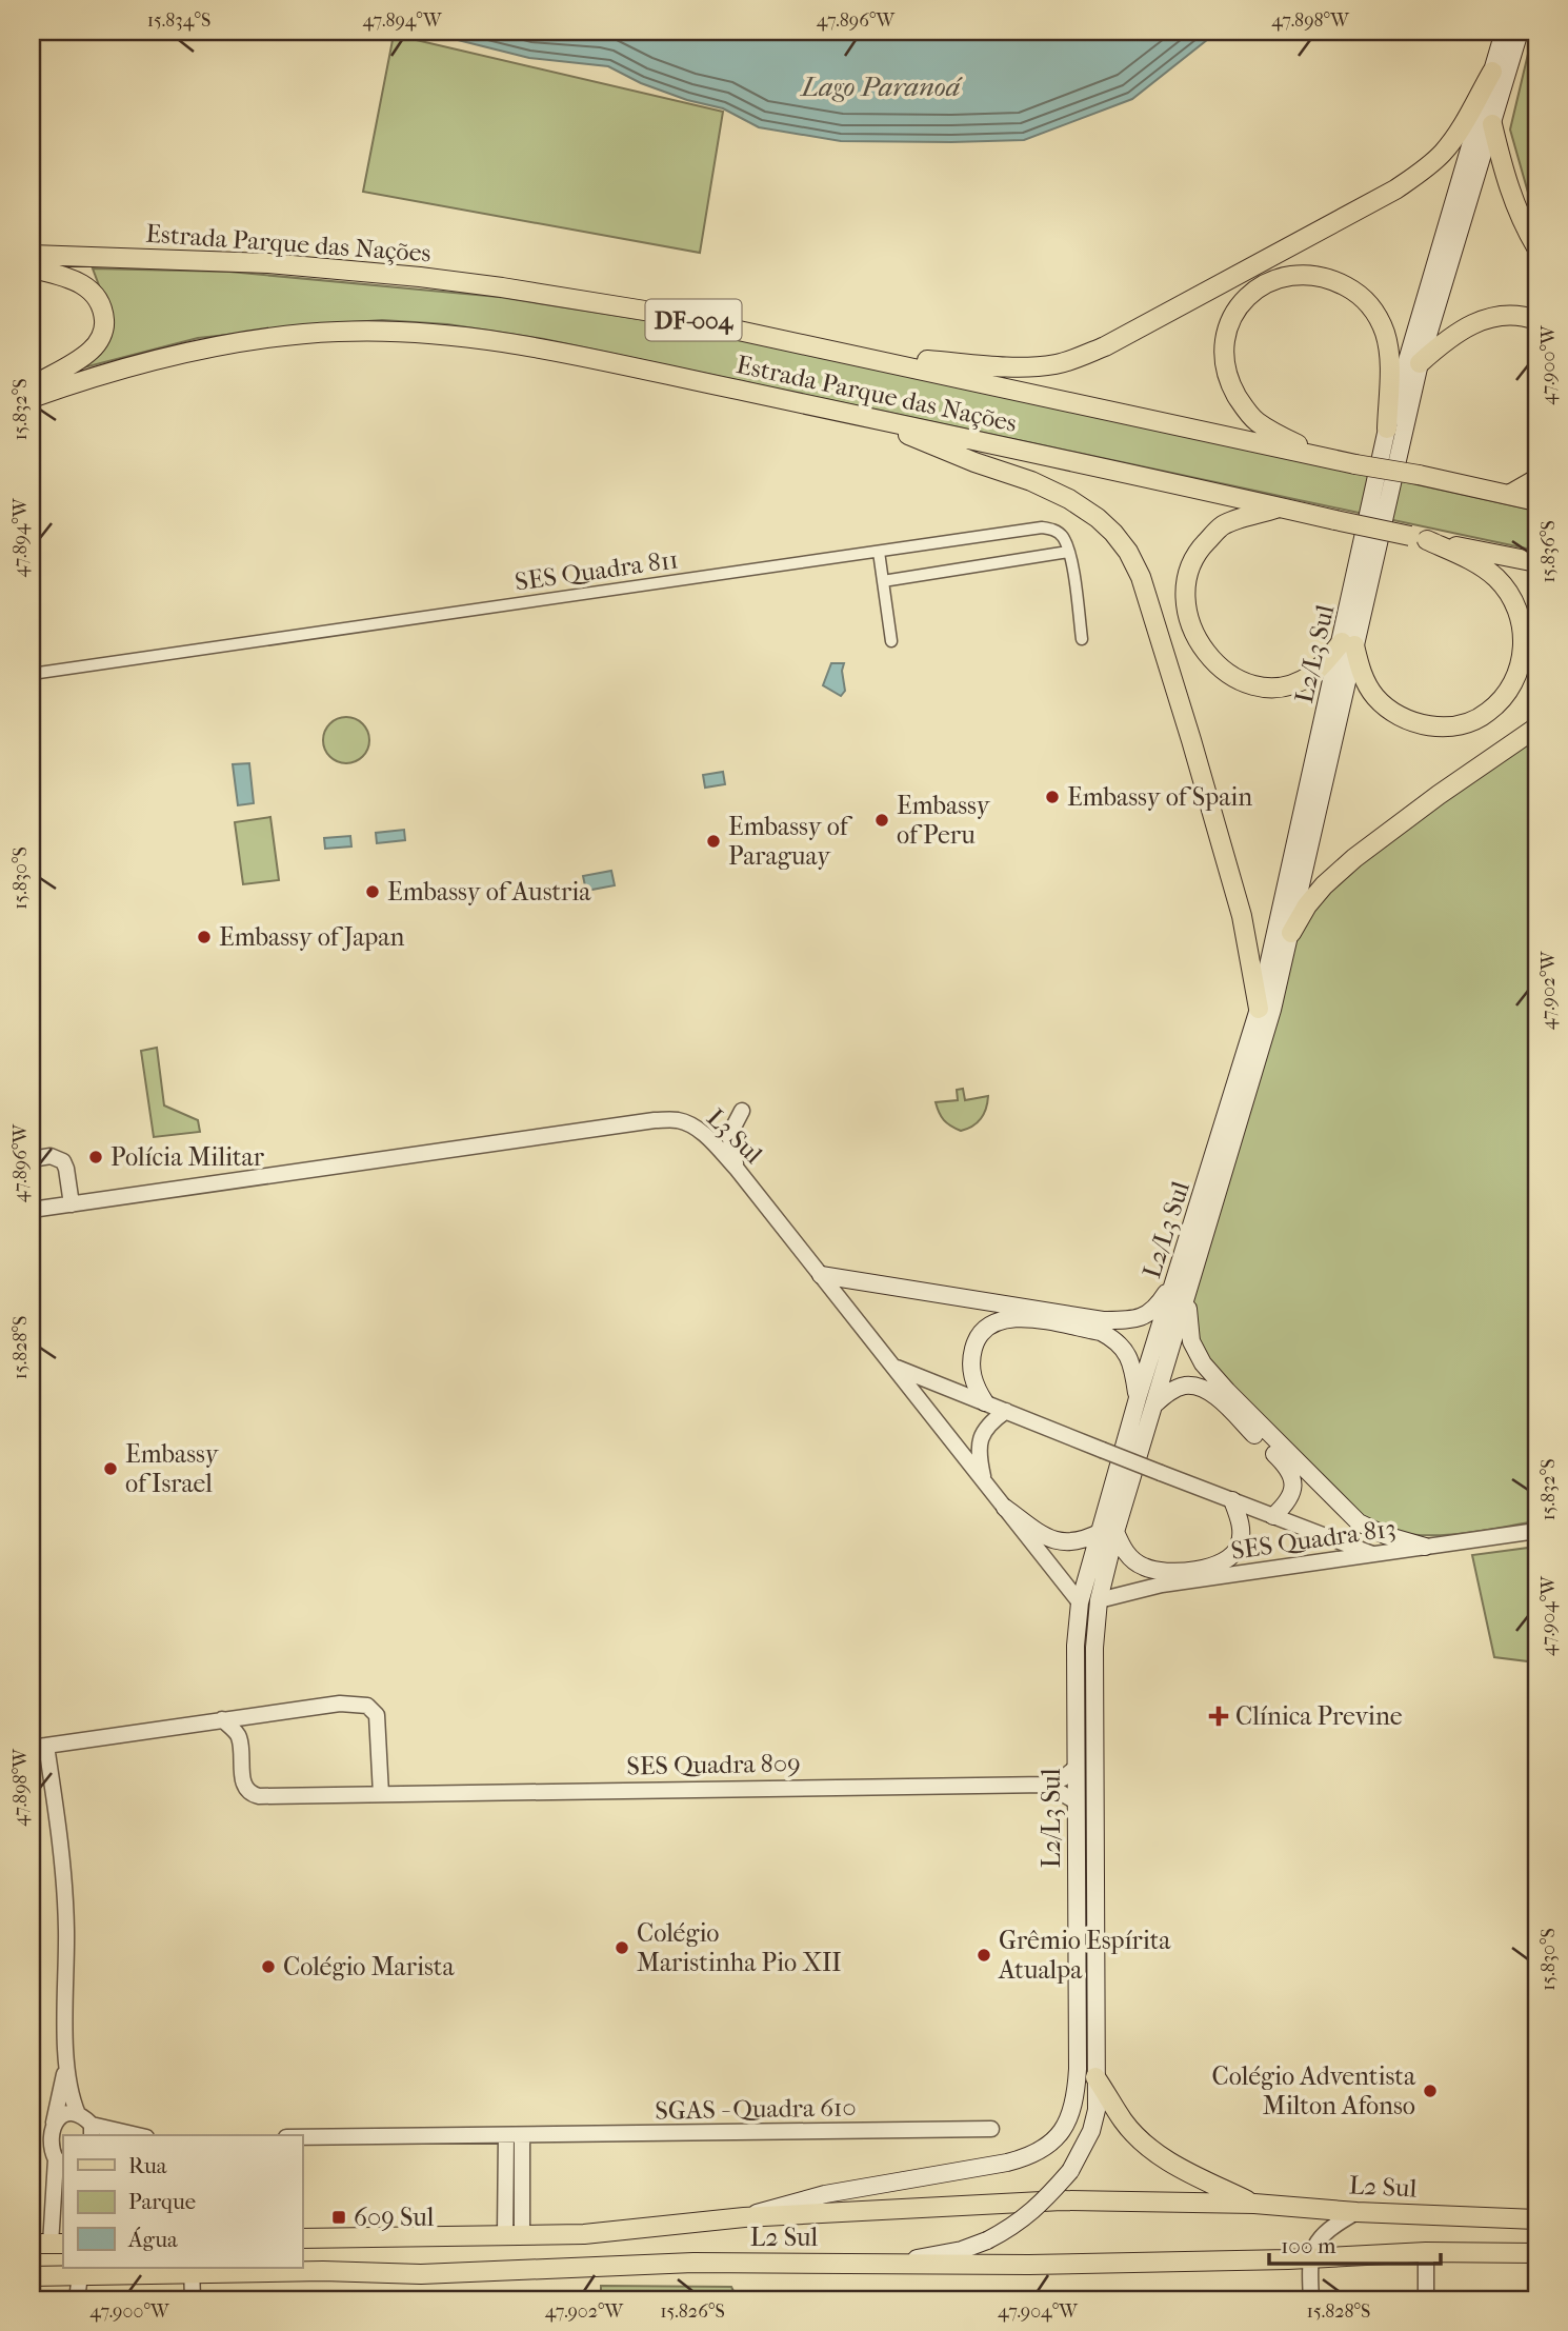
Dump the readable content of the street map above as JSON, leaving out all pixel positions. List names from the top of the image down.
{
  "streets": {
    "main road": [
      "Estrada Parque das Nações",
      "DF-004",
      "L2/L3 Sul",
      "L2 Sul"
    ],
    "street": [
      "SES Quadra 811",
      "L3 Sul",
      "SES Quadra 813",
      "SES Quadra 809",
      "SGAS - Quadra 610"
    ]
  },
  "crossings": [
    ["L2/L3 Sul", "L3 Sul"],
    ["L2/L3 Sul", "SES Quadra 813"],
    ["L2/L3 Sul", "SES Quadra 809"],
    ["L2/L3 Sul", "L2 Sul"]
  ],
  "water": ["Lago Paranoá"],
  "places": {
    "other": [
      "Embassy of Spain",
      "Embassy of Peru",
      "Embassy of Paraguay",
      "Embassy of Austria",
      "Embassy of Japan",
      "Polícia Militar",
      "Embassy of Israel",
      "Colégio Maristinha Pio XII",
      "Grêmio Espírita Atualpa",
      "Colégio Marista",
      "Colégio Adventista Milton Afonso"
    ],
    "health": ["Clínica Previne"],
    "transit": ["609 Sul"]
  },
  "legend": ["Rua", "Parque", "Água"],
  "scale_bar": "100 m",
  "coordinates": [
    "15.834°S",
    "47.894°W",
    "47.896°W",
    "47.898°W",
    "47.900°W",
    "15.832°S",
    "15.836°S",
    "15.830°S",
    "47.902°W",
    "15.828°S",
    "47.904°W",
    "15.826°S"
  ]
}
